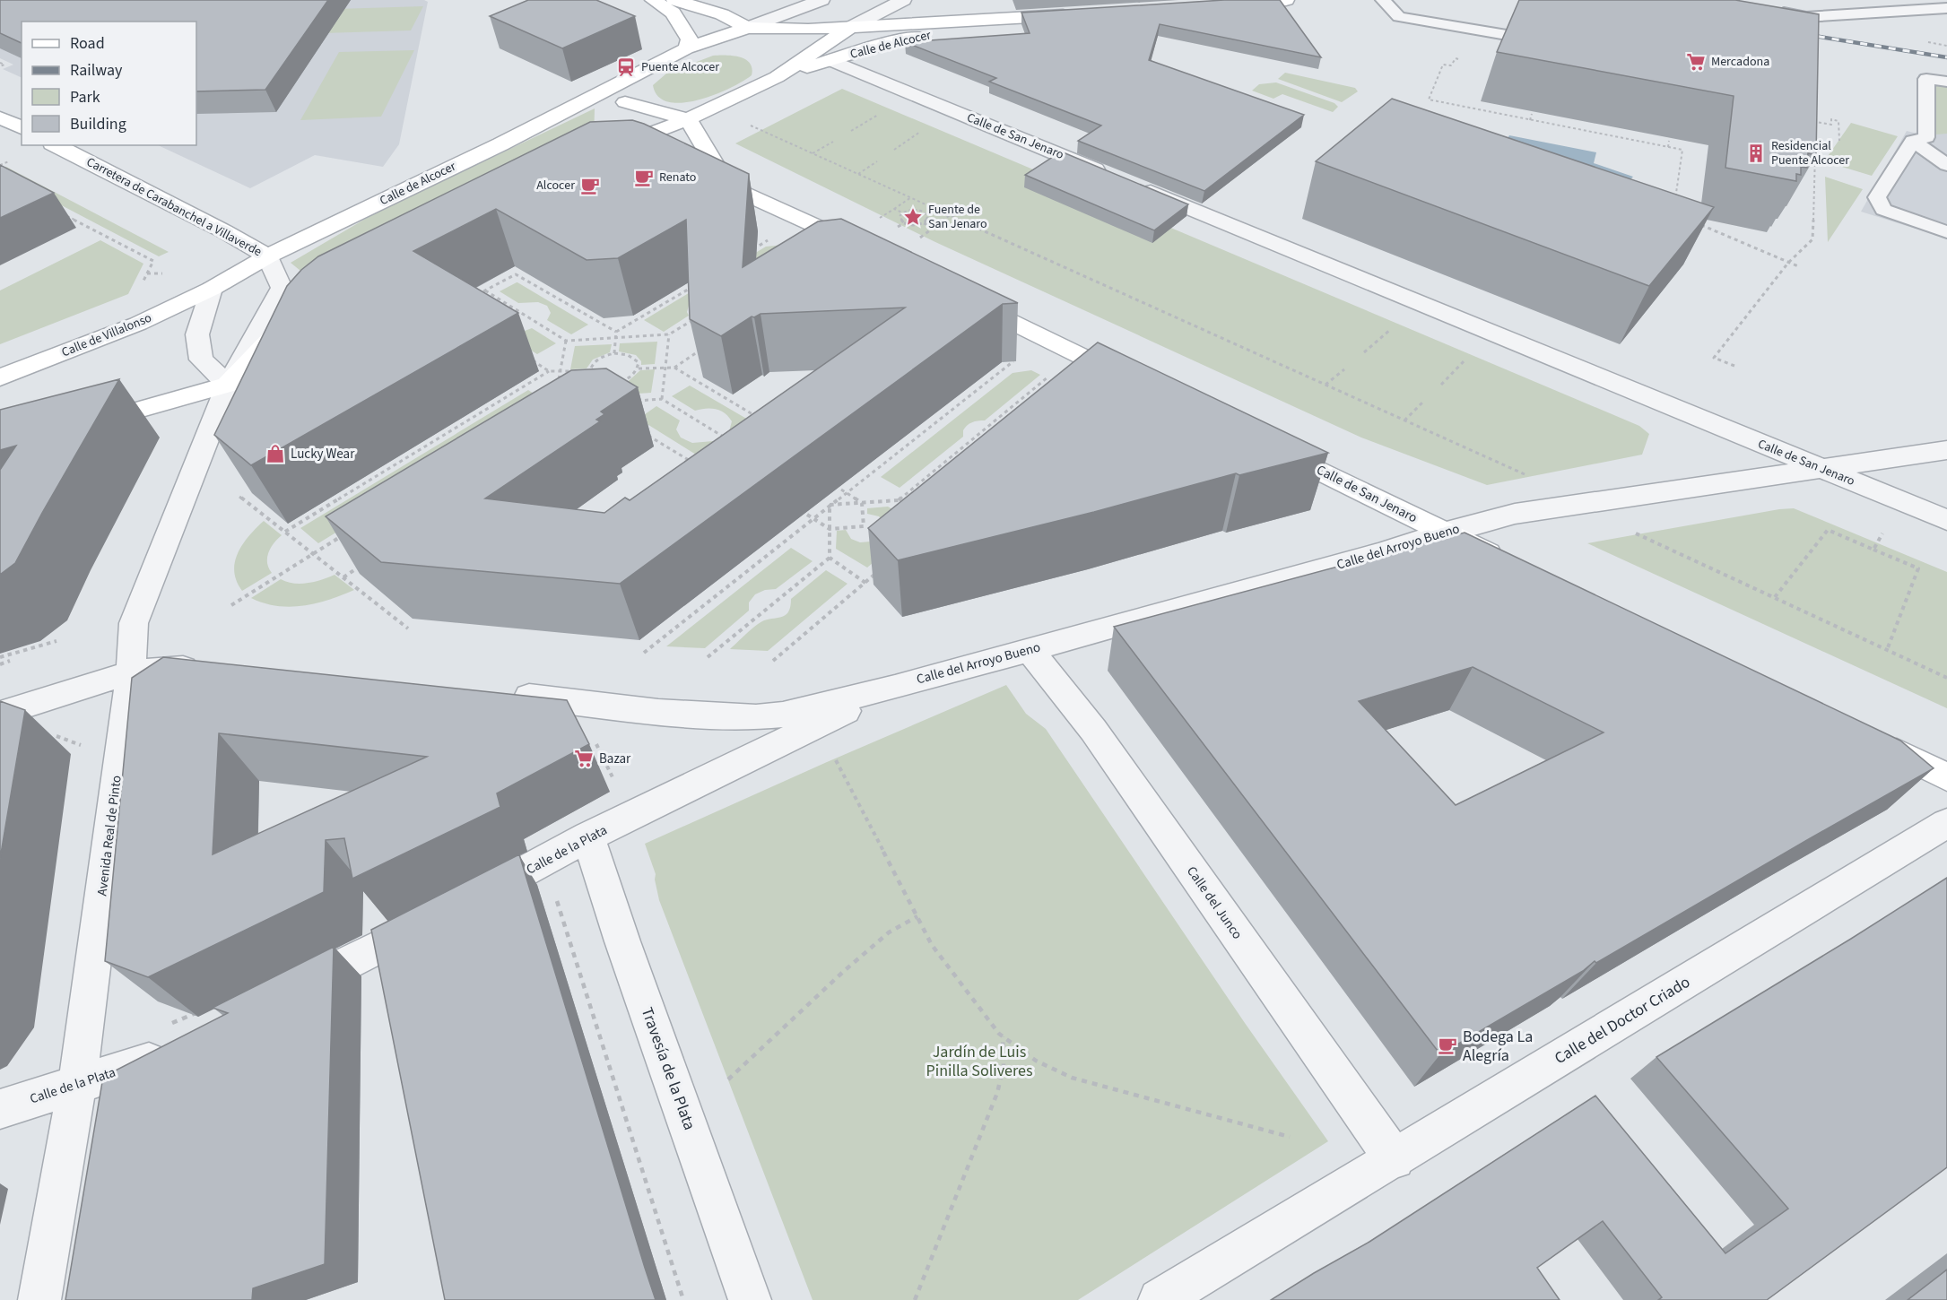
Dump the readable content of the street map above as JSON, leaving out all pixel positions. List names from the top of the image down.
{
  "streets": {
    "main road": [
      "Calle de Alcocer",
      "Calle de San Jenaro",
      "Carretera de Carabanchel a Villaverde",
      "Calle de Villalonso"
    ],
    "street": [
      "Calle del Arroyo Bueno",
      "Avenida Real de Pinto",
      "Calle de la Plata",
      "Calle del Junco",
      "Calle del Doctor Criado",
      "Travesía de la Plata"
    ]
  },
  "crossings": [
    ["Calle de Alcocer", "Calle de San Jenaro"],
    ["Calle de Alcocer", "Carretera de Carabanchel a Villaverde"],
    ["Calle de Alcocer", "Calle de Villalonso"],
    ["Calle de Alcocer", "Avenida Real de Pinto"],
    ["Calle de San Jenaro", "Calle del Arroyo Bueno"],
    ["Carretera de Carabanchel a Villaverde", "Avenida Real de Pinto"],
    ["Calle del Arroyo Bueno", "Calle de la Plata"],
    ["Calle del Arroyo Bueno", "Calle del Junco"],
    ["Avenida Real de Pinto", "Calle de la Plata"],
    ["Calle de la Plata", "Travesía de la Plata"],
    ["Calle del Junco", "Calle del Doctor Criado"]
  ],
  "parks": ["Jardín de Luis Pinilla Soliveres"],
  "places": {
    "supermarket": ["Mercadona", "Bazar"],
    "station": ["Puente Alcocer"],
    "building": ["Residencial Puente Alcocer"],
    "cafe": ["Renato", "Alcocer", "Bodega La Alegría"],
    "place": ["Fuente de San Jenaro"],
    "shop": ["Lucky Wear"]
  },
  "legend": [
    "Road",
    "Railway",
    "Park",
    "Building"
  ]
}
